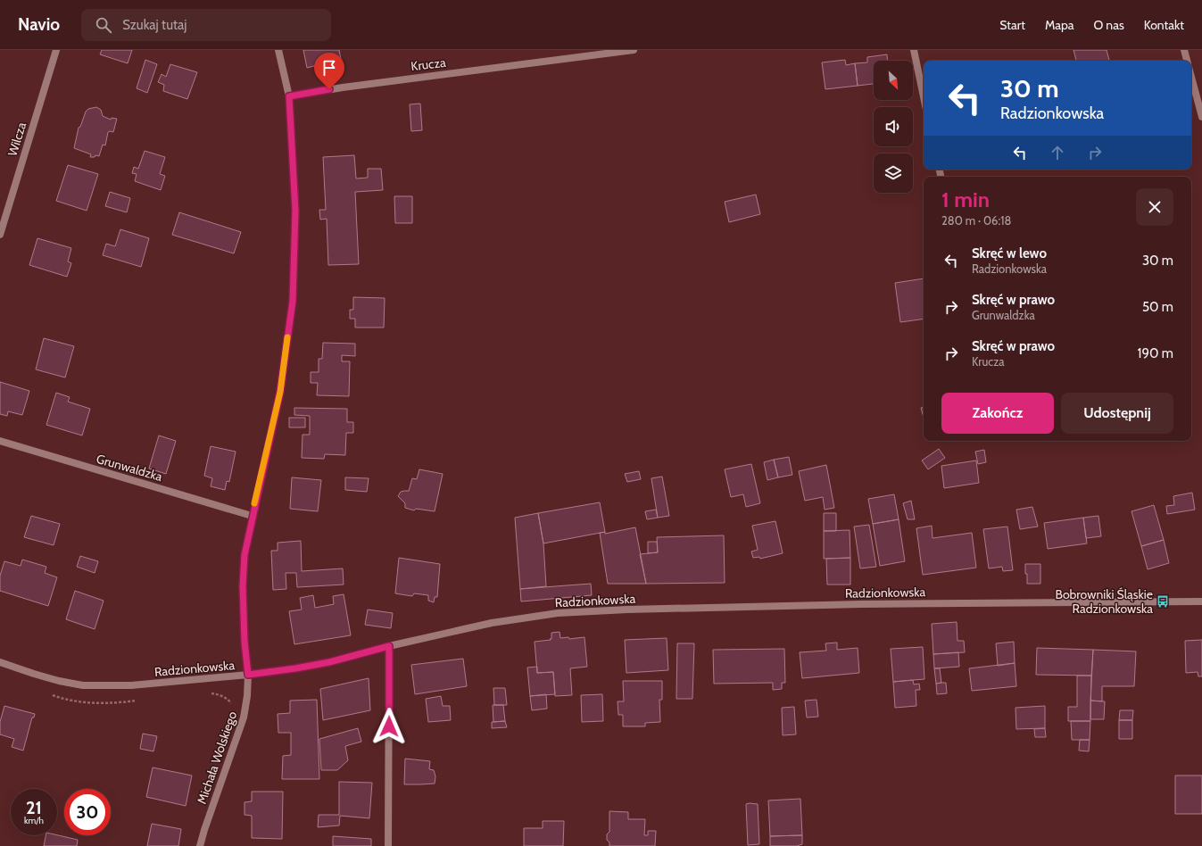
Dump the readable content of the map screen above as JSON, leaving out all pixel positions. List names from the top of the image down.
{
  "streets": {
    "street": [
      "Krucza",
      "Wilcza",
      "Grunwaldzka",
      "Radzionkowska",
      "Michała Wolskiego"
    ]
  },
  "crossings": [
    ["Radzionkowska", "Michała Wolskiego"]
  ],
  "places": {
    "bus stop": ["Bobrowniki Śląskie Radzionkowska"]
  },
  "north": "bottom right",
  "page": {
    "header": "Navio",
    "search": "Szukaj tutaj",
    "nav": [
      "Start",
      "Mapa",
      "O nas",
      "Kontakt"
    ],
    "turn": ["30 m", "Radzionkowska"],
    "heading": ["1 min", "280 m · 06:18"],
    "list": [
      {
        "name": "Skręć w lewo",
        "note": "Radzionkowska",
        "value": "30 m"
      },
      {
        "name": "Skręć w prawo",
        "note": "Grunwaldzka",
        "value": "50 m"
      },
      {
        "name": "Skręć w prawo",
        "note": "Krucza",
        "value": "190 m"
      }
    ],
    "buttons": ["Zakończ", "Udostępnij"],
    "speed": "21 km/h",
    "limit": "30"
  }
}
